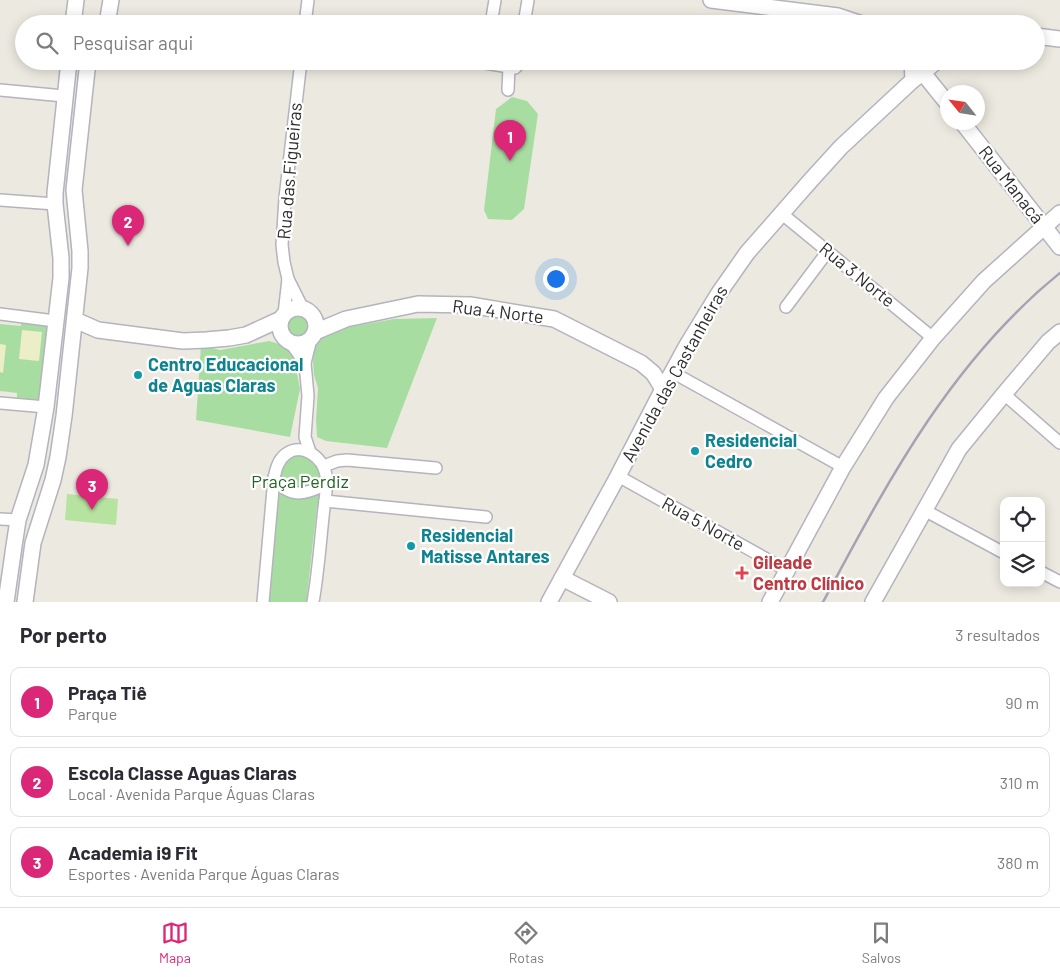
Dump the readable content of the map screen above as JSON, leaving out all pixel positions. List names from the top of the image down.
{
  "streets": {
    "street": [
      "Rua das Figueiras",
      "Rua Manacá",
      "Rua 3 Norte",
      "Rua 4 Norte",
      "Avenida das Castanheiras",
      "Rua 5 Norte"
    ]
  },
  "crossings": [
    ["Rua das Figueiras", "Rua 4 Norte"],
    ["Rua 3 Norte", "Avenida das Castanheiras"],
    ["Rua 4 Norte", "Avenida das Castanheiras"],
    ["Avenida das Castanheiras", "Rua 5 Norte"]
  ],
  "parks": ["Praça Perdiz"],
  "places": {
    "other": ["Centro Educacional de Aguas Claras", "Residencial Cedro", "Residencial Matisse Antares"],
    "health": ["Gileade Centro Clínico"]
  },
  "north": "top left",
  "page": {
    "search": "Pesquisar aqui",
    "pins": ["1", "2", "3"],
    "heading": ["Por perto", "3 resultados"],
    "list": [
      {
        "mark": "1",
        "name": "Praça Tiê",
        "note": "Parque",
        "value": "90 m"
      },
      {
        "mark": "2",
        "name": "Escola Classe Aguas Claras",
        "note": "Local · Avenida Parque Águas Claras",
        "value": "310 m"
      },
      {
        "mark": "3",
        "name": "Academia i9 Fit",
        "note": "Esportes · Avenida Parque Águas Claras",
        "value": "380 m"
      }
    ],
    "nav": ["Mapa", "Rotas", "Salvos"]
  }
}
